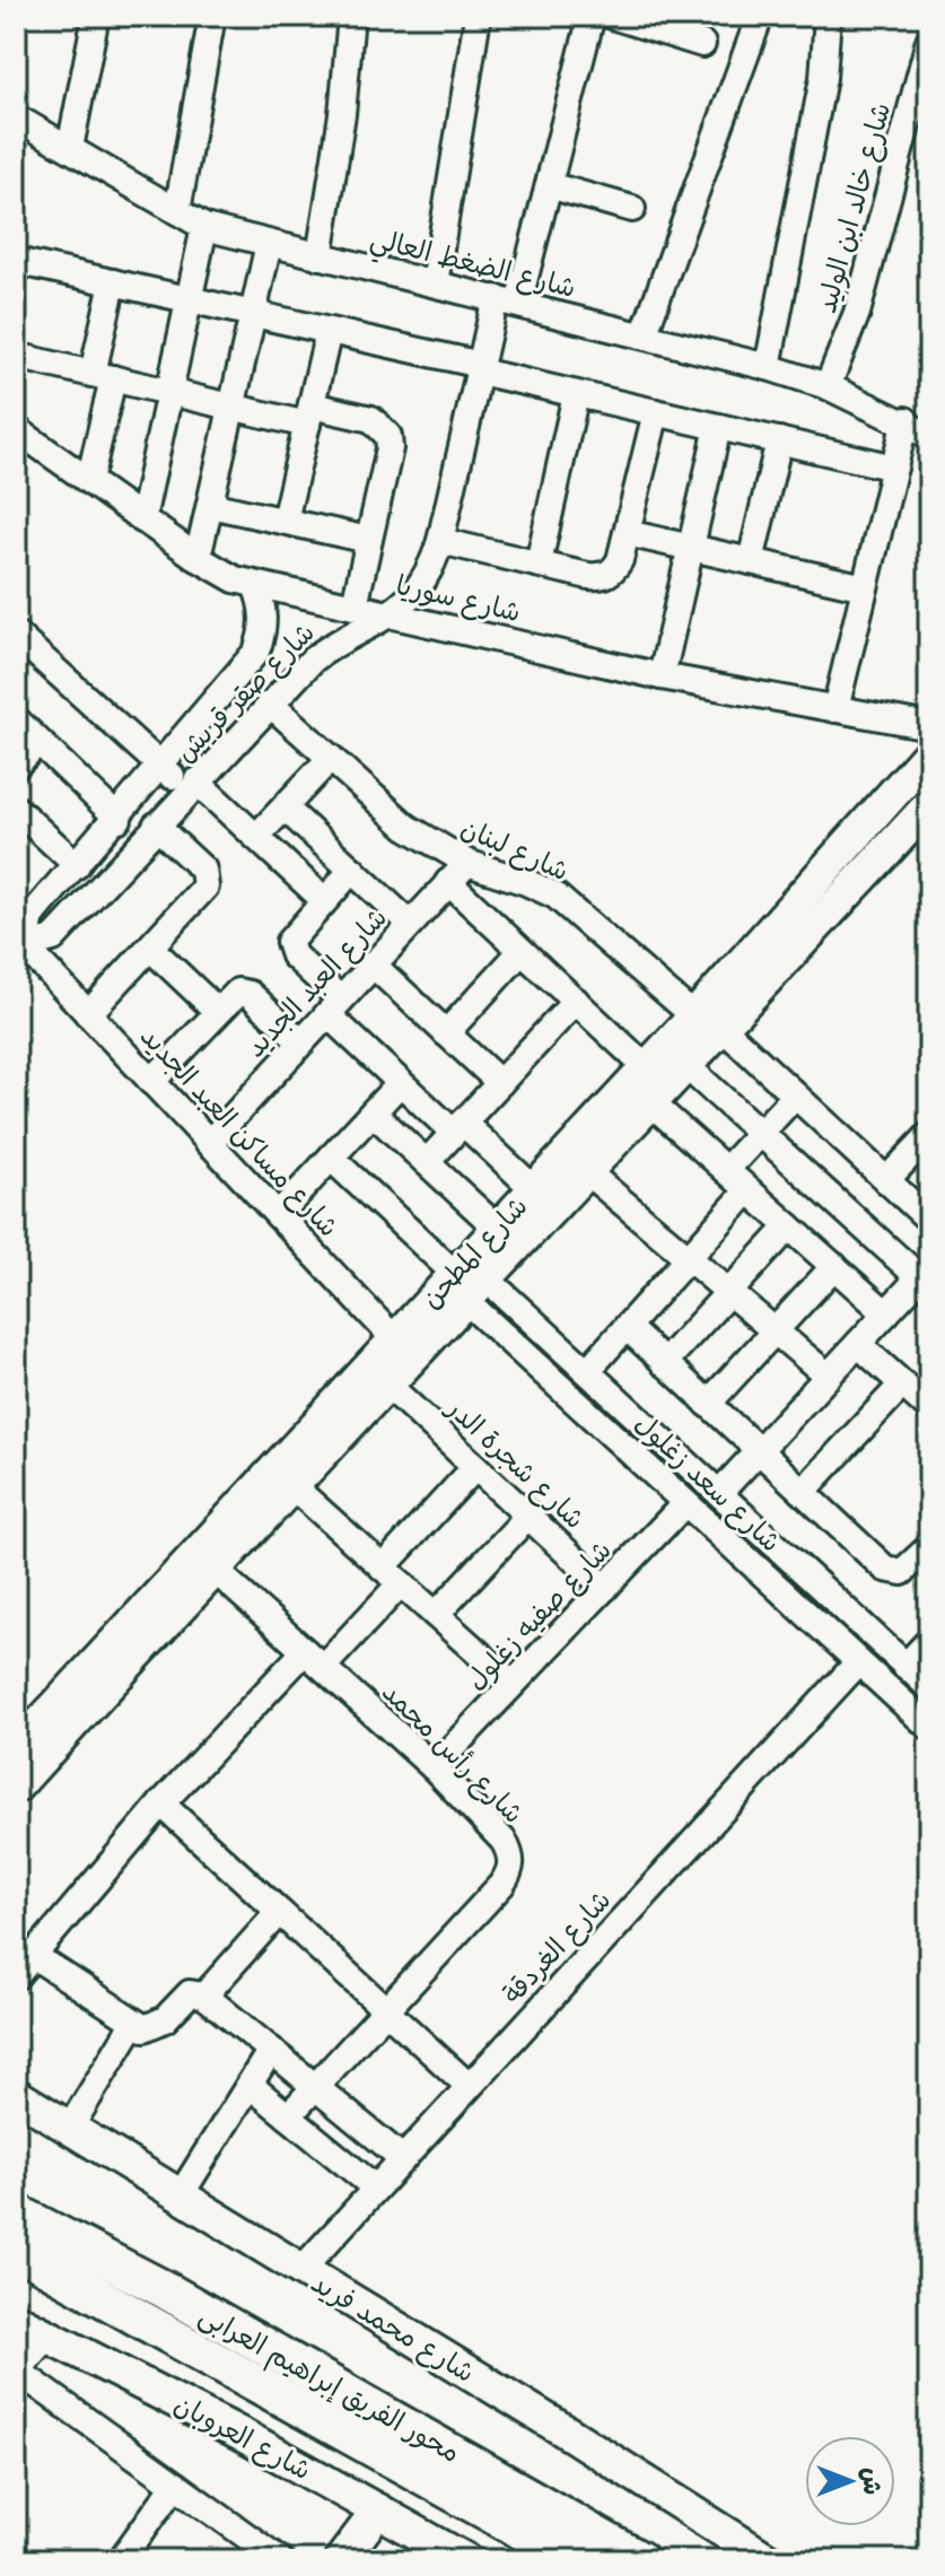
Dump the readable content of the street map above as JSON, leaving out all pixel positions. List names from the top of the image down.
{
  "streets": {
    "main road": ["محور الفريق إبراهيم العرابى"],
    "street": [
      "شارع خالد ابن الوليد",
      "شارع الضغط العالي",
      "شارع سوريا",
      "شارع صقر قريش",
      "شارع لبنان",
      "شارع العبد الجديد",
      "شارع مساكن العبد الجديد",
      "شارع المطحن",
      "شارع شجرة الدر",
      "شارع سعد زغلول",
      "شارع صفيه زغلول",
      "شارع رأس محمد",
      "شارع الغردقة",
      "شارع محمد فريد",
      "شارع العروبان"
    ]
  },
  "crossings": [
    ["شارع خالد ابن الوليد", "شارع الضغط العالي"],
    ["شارع الضغط العالي", "شارع صقر قريش"],
    ["شارع سوريا", "شارع صقر قريش"],
    ["شارع صقر قريش", "شارع لبنان"],
    ["شارع صقر قريش", "شارع مساكن العبد الجديد"],
    ["شارع لبنان", "شارع العبد الجديد"],
    ["شارع لبنان", "شارع المطحن"],
    ["شارع العبد الجديد", "شارع مساكن العبد الجديد"],
    ["شارع مساكن العبد الجديد", "شارع المطحن"],
    ["شارع المطحن", "شارع شجرة الدر"],
    ["شارع المطحن", "شارع سعد زغلول"],
    ["شارع المطحن", "شارع رأس محمد"],
    ["شارع شجرة الدر", "شارع صفيه زغلول"],
    ["شارع سعد زغلول", "شارع صفيه زغلول"],
    ["شارع سعد زغلول", "شارع الغردقة"],
    ["شارع صفيه زغلول", "شارع رأس محمد"],
    ["شارع الغردقة", "شارع محمد فريد"]
  ],
  "north": "right"
}
